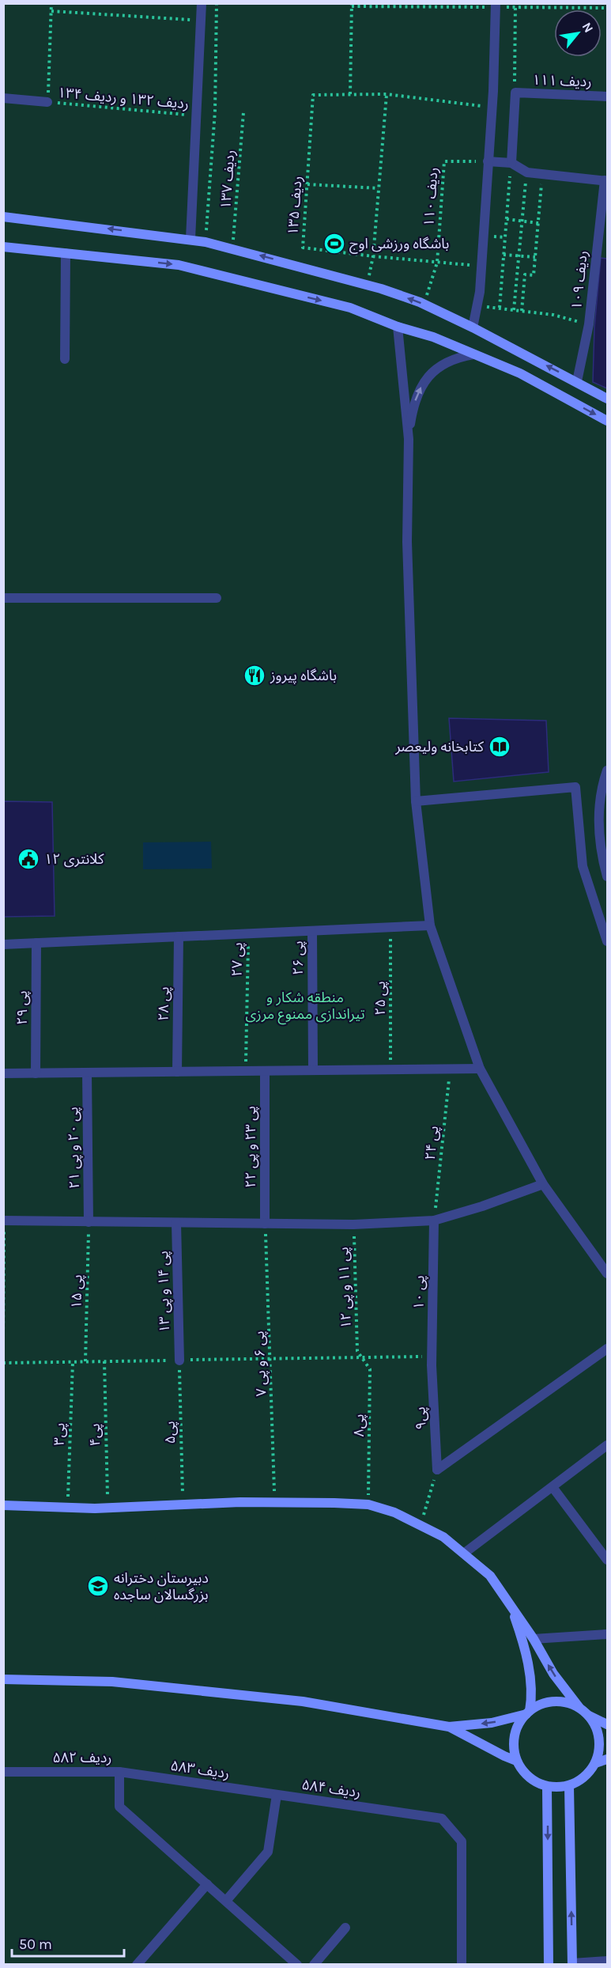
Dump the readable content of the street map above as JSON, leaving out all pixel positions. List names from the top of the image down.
{
  "streets": {
    "street": [
      "ردیف ۱۱۱",
      "ردیف ۱۰۹",
      "پی ۲۶",
      "پی ۲۸",
      "پی ۲۹",
      "پی ۲۳ و پی ۲۲",
      "پی ۲۰ و پی ۲۱",
      "پی ۱۴ و پی ۱۳",
      "پی ۱۰",
      "پی۹",
      "ردیف ۵۸۲",
      "ردیف ۵۸۳",
      "ردیف ۵۸۴"
    ],
    "path": [
      "ردیف ۱۳۲ و ردیف ۱۳۴",
      "ردیف ۱۳۷",
      "ردیف ۱۱۰",
      "ردیف ۱۳۵",
      "پی ۲۷",
      "پی ۲۵",
      "پی ۲۴",
      "پی ۱۱ و پی ۱۲",
      "پی ۱۵",
      "پی ۶ و پی ۷",
      "پی۸",
      "پی۵",
      "پی۳",
      "پی۴"
    ]
  },
  "crossings": [
    ["پی ۲۴", "پی ۱۰"],
    ["پی ۲۳ و پی ۲۲", "پی ۶ و پی ۷"],
    ["پی ۲۰ و پی ۲۱", "پی ۱۵"],
    ["پی ۱۱ و پی ۱۲", "پی۸"],
    ["پی ۱۴ و پی ۱۳", "پی۵"],
    ["پی ۱۰", "پی۹"],
    ["ردیف ۵۸۲", "ردیف ۵۸۳"],
    ["ردیف ۵۸۳", "ردیف ۵۸۴"]
  ],
  "parks": ["منطقه شکار و تیراندازی ممنوع مرزی"],
  "places": {
    "sports": ["باشگاه ورزشی اوج"],
    "restaurant": ["باشگاه پیروز"],
    "library": ["کتابخانه ولیعصر"],
    "public building": ["کلانتری ۱۲"],
    "school or university": ["دبیرستان دخترانه بزرگسالان ساجده"]
  },
  "scale_bar": "50 m",
  "north": "top right"
}
